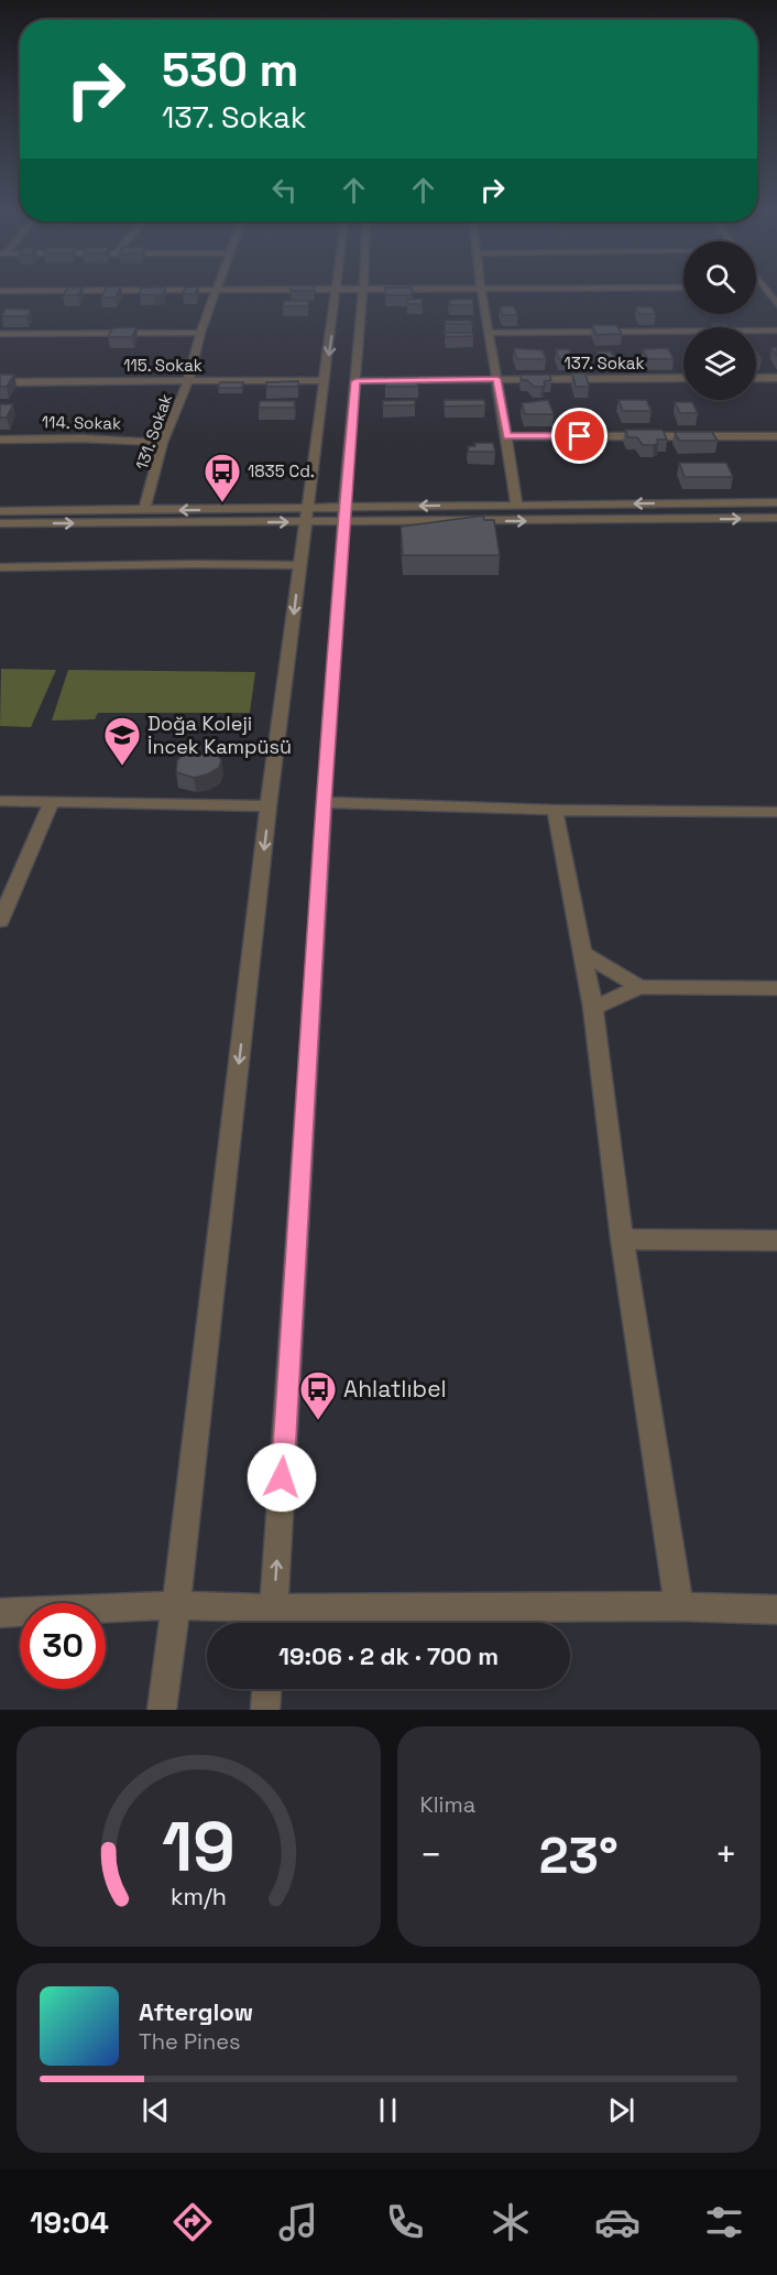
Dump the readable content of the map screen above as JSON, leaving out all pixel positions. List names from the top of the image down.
{
  "streets": {
    "street": [
      "137. Sokak",
      "115. Sokak",
      "114. Sokak",
      "131. Sokak"
    ]
  },
  "crossings": [
    ["115. Sokak", "131. Sokak"],
    ["114. Sokak", "131. Sokak"]
  ],
  "places": {
    "bus stop": ["1835 Cd.", "Ahlatlıbel"],
    "school or university": ["Doğa Koleji İncek Kampüsü"]
  },
  "page": {
    "turn": ["530 m", "137. Sokak"],
    "limit": "30",
    "trip": "19:06 · 2 dk · 700 m",
    "tile": "Klima",
    "heat": ["−", "23°", "+"],
    "song": ["Afterglow", "The Pines"],
    "tabs": "19:04",
    "gauge": ["19", "km/h"]
  }
}
